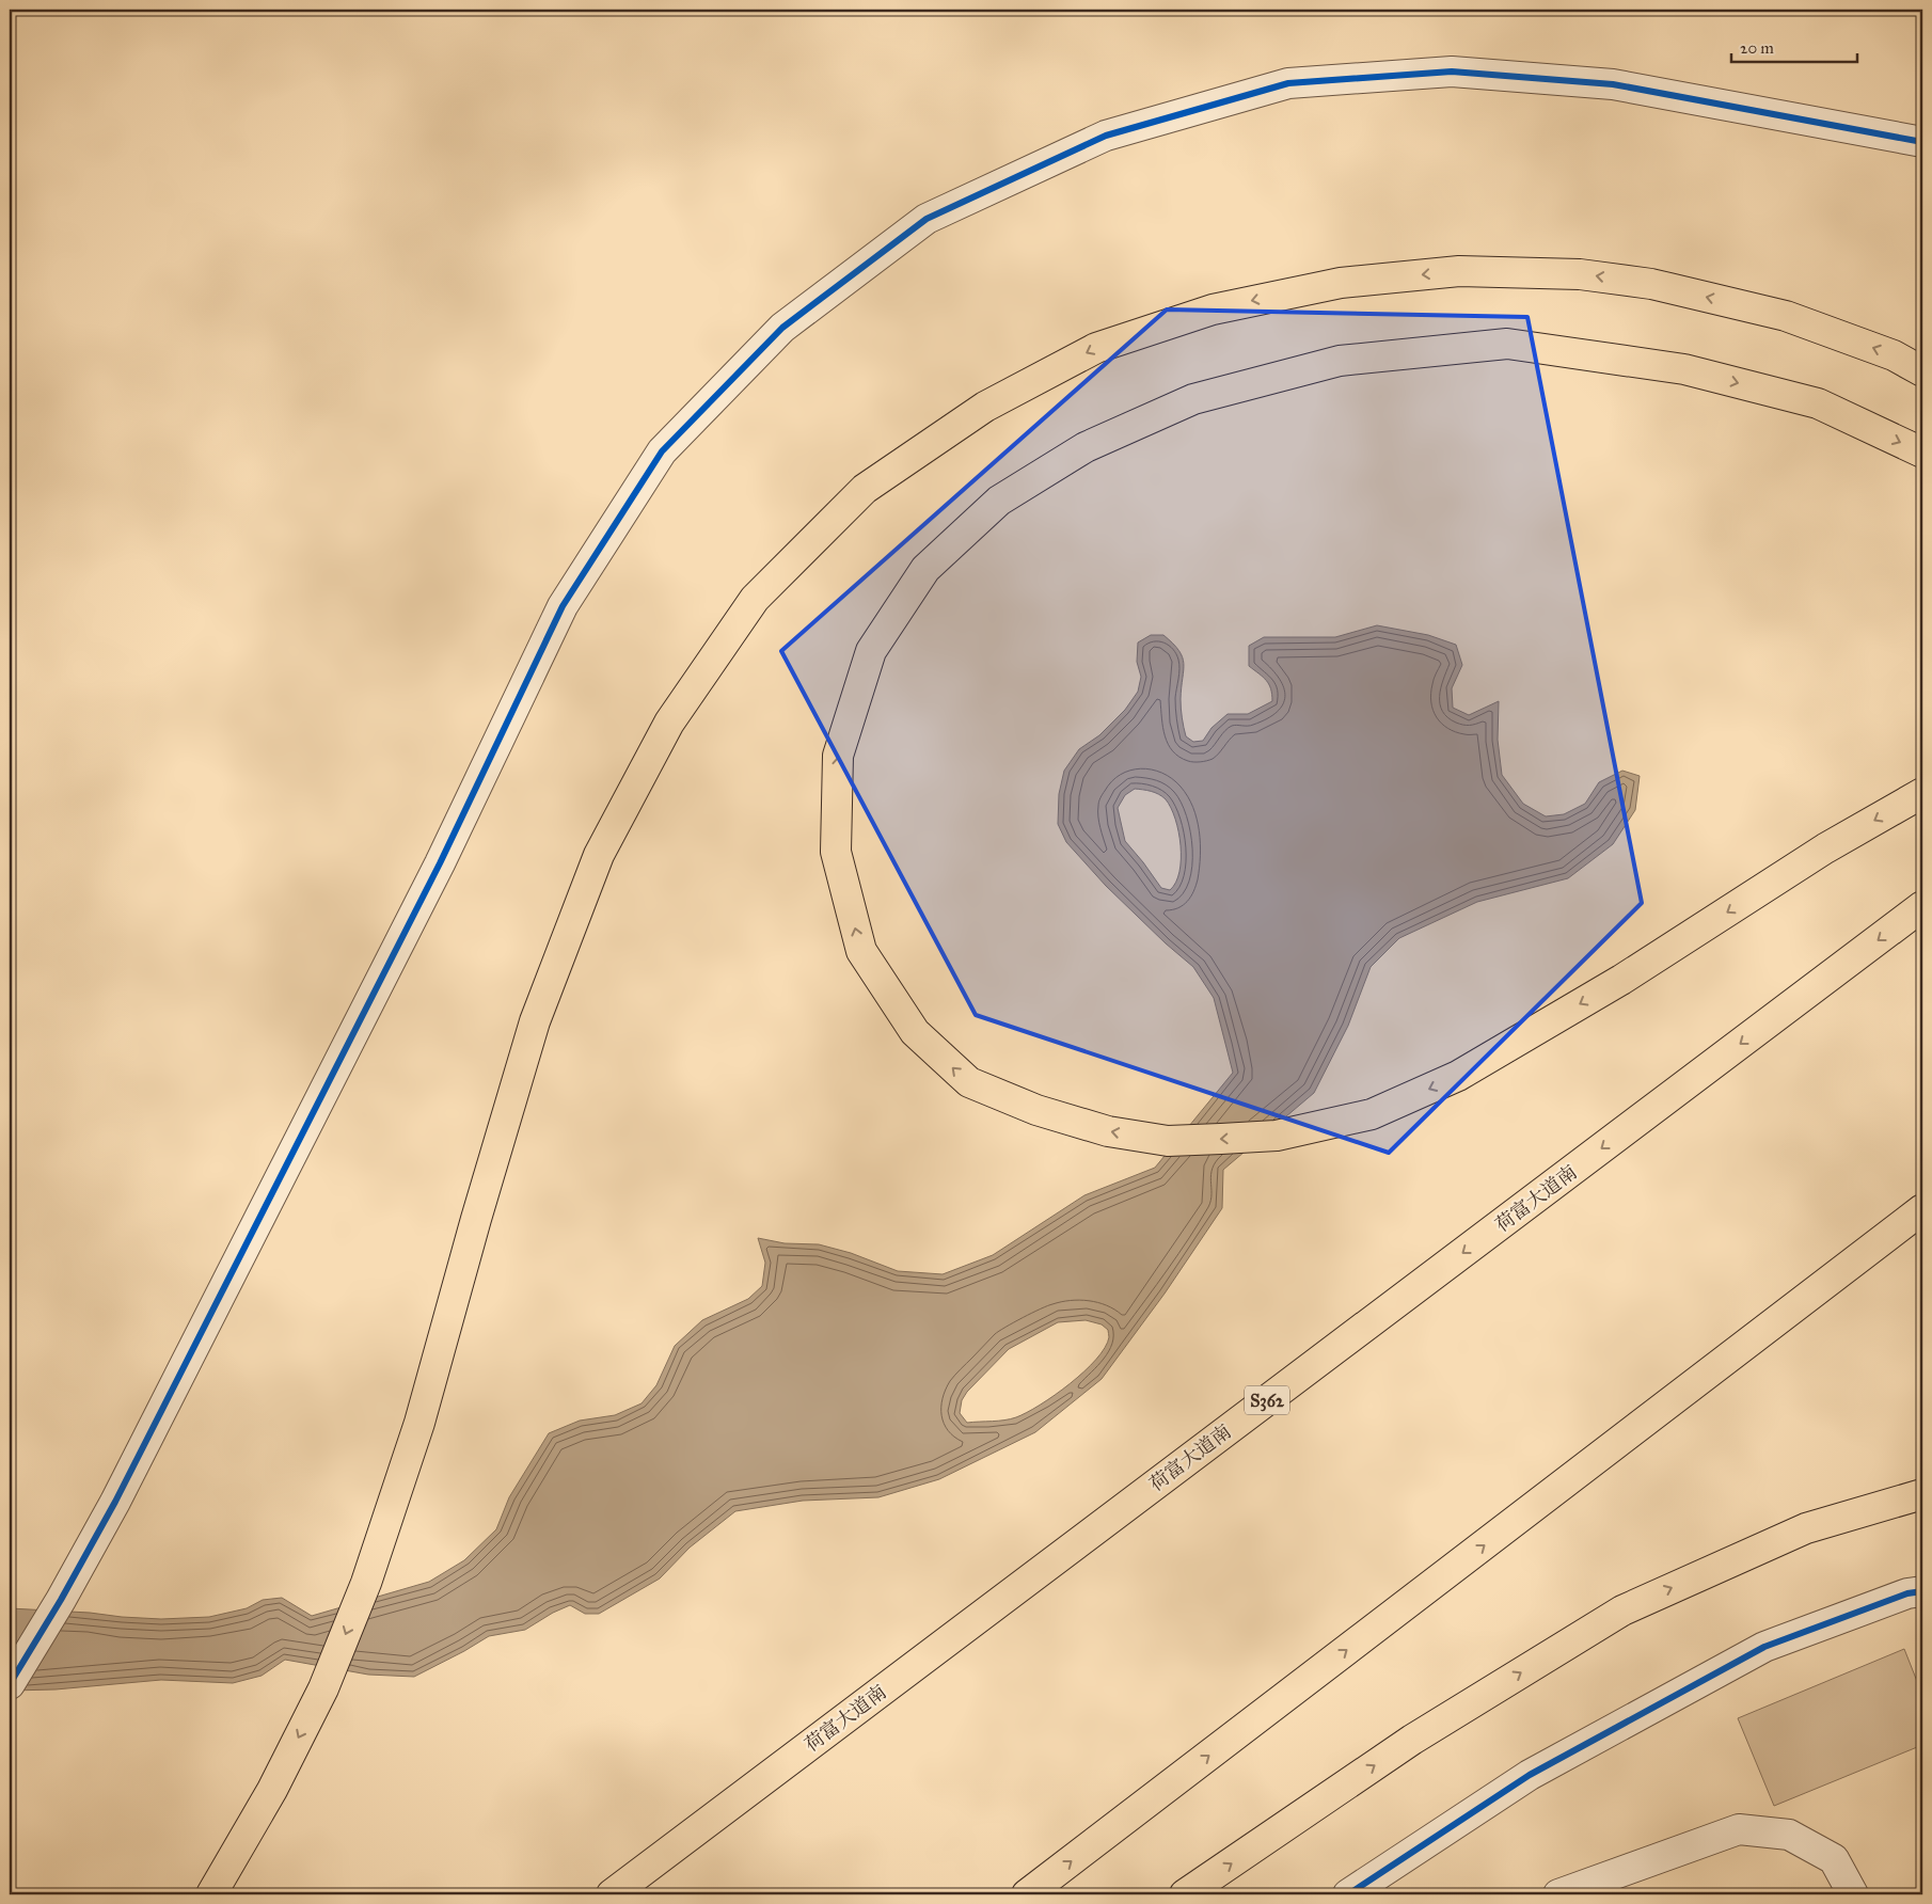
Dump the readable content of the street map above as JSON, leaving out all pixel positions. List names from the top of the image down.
{
  "streets": {
    "main road": ["荷富大道南", "S362"]
  },
  "scale_bar": "20 m"
}
